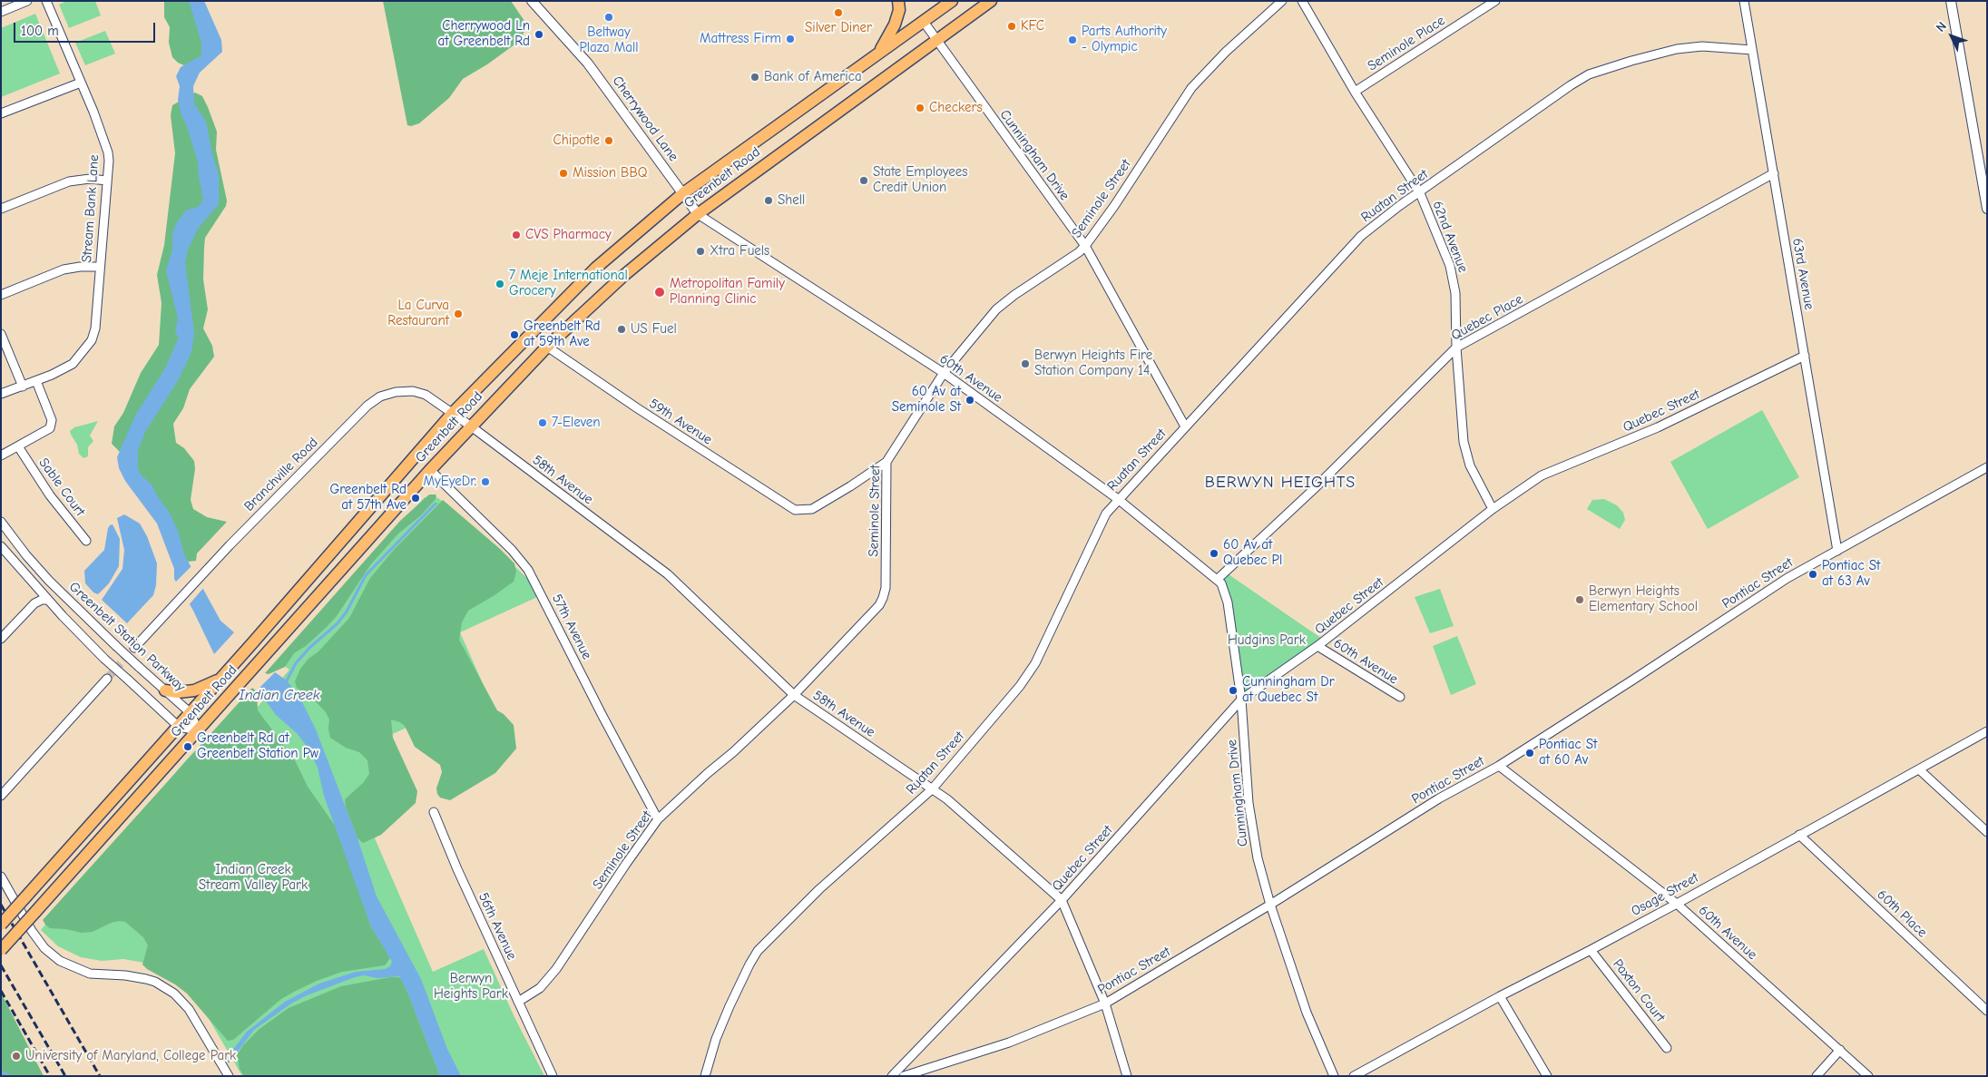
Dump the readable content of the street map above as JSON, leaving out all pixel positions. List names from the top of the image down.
{
  "streets": {
    "main road": ["Greenbelt Road"],
    "street": [
      "Seminole Place",
      "Cherrywood Lane",
      "Cunningham Drive",
      "Ruatan Street",
      "Seminole Street",
      "Stream Bank Lane",
      "62nd Avenue",
      "63rd Avenue",
      "Quebec Place",
      "60th Avenue",
      "Quebec Street",
      "59th Avenue",
      "Branchville Road",
      "58th Avenue",
      "Sable Court",
      "Pontiac Street",
      "57th Avenue",
      "Greenbelt Station Parkway",
      "Osage Street",
      "60th Place",
      "56th Avenue",
      "Paxton Court"
    ]
  },
  "crossings": [
    ["Seminole Place", "62nd Avenue"],
    ["Cherrywood Lane", "Greenbelt Road"],
    ["Cherrywood Lane", "60th Avenue"],
    ["Cunningham Drive", "Greenbelt Road"],
    ["Cunningham Drive", "Ruatan Street"],
    ["Cunningham Drive", "Seminole Street"],
    ["Cunningham Drive", "Quebec Place"],
    ["Cunningham Drive", "60th Avenue"],
    ["Cunningham Drive", "Quebec Street"],
    ["Cunningham Drive", "Pontiac Street"],
    ["Greenbelt Road", "60th Avenue"],
    ["Greenbelt Road", "59th Avenue"],
    ["Greenbelt Road", "Branchville Road"],
    ["Greenbelt Road", "58th Avenue"],
    ["Greenbelt Road", "57th Avenue"],
    ["Greenbelt Road", "Greenbelt Station Parkway"],
    ["Ruatan Street", "62nd Avenue"],
    ["Ruatan Street", "63rd Avenue"],
    ["Ruatan Street", "60th Avenue"],
    ["Ruatan Street", "58th Avenue"],
    ["Seminole Street", "60th Avenue"],
    ["Seminole Street", "59th Avenue"],
    ["Seminole Street", "58th Avenue"],
    ["Seminole Street", "57th Avenue"],
    ["Seminole Street", "56th Avenue"],
    ["62nd Avenue", "Quebec Place"],
    ["62nd Avenue", "Quebec Street"],
    ["63rd Avenue", "Quebec Place"],
    ["63rd Avenue", "Quebec Street"],
    ["63rd Avenue", "Pontiac Street"],
    ["Quebec Place", "60th Avenue"],
    ["60th Avenue", "Quebec Street"],
    ["60th Avenue", "Pontiac Street"],
    ["60th Avenue", "Osage Street"],
    ["Quebec Street", "58th Avenue"],
    ["Branchville Road", "58th Avenue"],
    ["58th Avenue", "Pontiac Street"],
    ["Osage Street", "60th Place"],
    ["Osage Street", "Paxton Court"]
  ],
  "districts": ["BERWYN HEIGHTS"],
  "water": ["Indian Creek"],
  "parks": ["Hudgins Park", "Indian Creek Stream Valley Park", "Berwyn Heights Park"],
  "places": [
    "Silver Diner",
    "Beltway Plaza Mall",
    "KFC",
    "Cherrywood Ln at Greenbelt Rd",
    "Mattress Firm",
    "Parts Authority - Olympic",
    "Bank of America",
    "Checkers",
    "Chipotle",
    "Mission BBQ",
    "State Employees Credit Union",
    "Shell",
    "CVS Pharmacy",
    "Xtra Fuels",
    "7 Meje International Grocery",
    "Metropolitan Family Planning Clinic",
    "La Curva Restaurant",
    "US Fuel",
    "Greenbelt Rd at 59th Ave",
    "Berwyn Heights Fire Station Company 14",
    "60 Av at Seminole St",
    "7-Eleven",
    "MyEyeDr.",
    "Greenbelt Rd at 57th Ave",
    "60 Av at Quebec Pl",
    "Pontiac St at 63 Av",
    "Berwyn Heights Elementary School",
    "Cunningham Dr at Quebec St",
    "Greenbelt Rd at Greenbelt Station Pw",
    "Pontiac St at 60 Av",
    "University of Maryland, College Park"
  ],
  "scale_bar": "100 m",
  "north": "top left"
}
